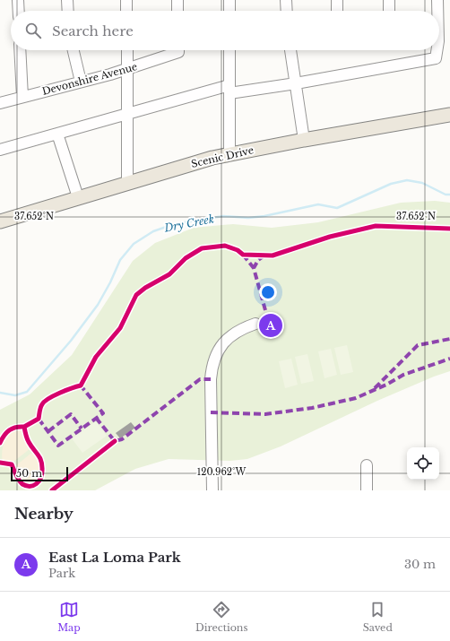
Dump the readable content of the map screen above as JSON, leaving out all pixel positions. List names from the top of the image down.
{
  "streets": {
    "main road": ["Scenic Drive"],
    "street": ["Devonshire Avenue"]
  },
  "water": ["Dry Creek"],
  "scale_bar": "50 m",
  "page": {
    "search": "Search here",
    "pins": "A",
    "scale": "50 m",
    "heading": "Nearby",
    "list": [
      {
        "mark": "A",
        "name": "East La Loma Park",
        "note": "Park",
        "value": "30 m"
      }
    ],
    "nav": ["Map", "Directions", "Saved"]
  },
  "coordinates": ["37.652°N", "120.962°W"]
}
